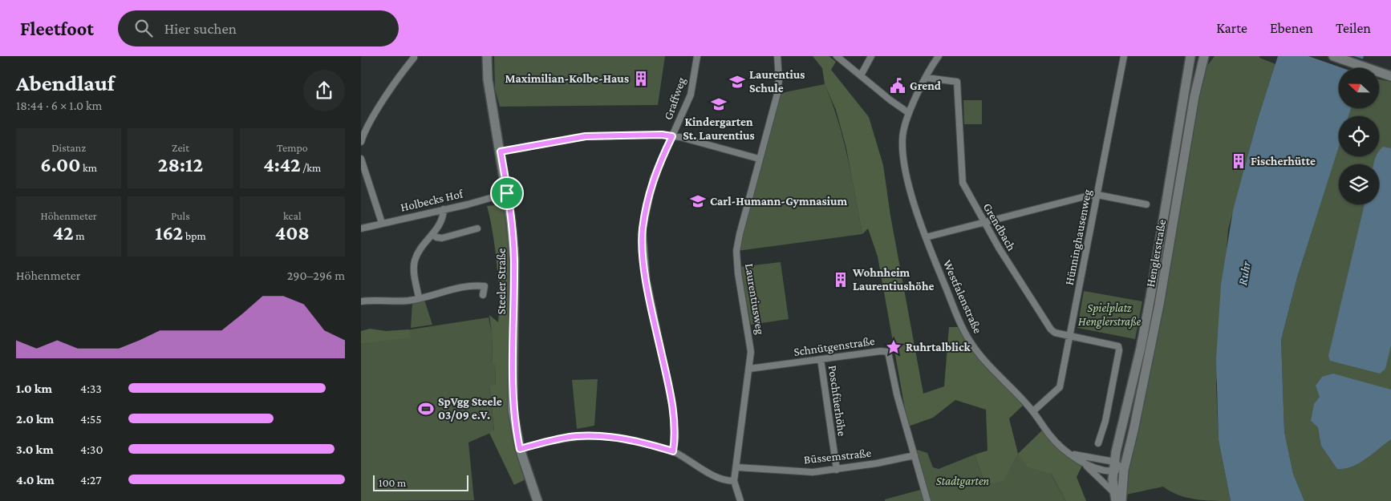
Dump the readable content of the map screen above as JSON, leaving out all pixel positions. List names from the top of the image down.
{
  "streets": {
    "main road": ["Henglerstraße", "Steeler Straße"],
    "street": [
      "Graffweg",
      "Holbecks Hof",
      "Grendbach",
      "Hünninghausenweg",
      "Westfalenstraße",
      "Laurentiusweg",
      "Schnütgenstraße",
      "Poschfüerhöhe",
      "Büssemstraße"
    ]
  },
  "crossings": [
    ["Holbecks Hof", "Steeler Straße"],
    ["Grendbach", "Hünninghausenweg"],
    ["Grendbach", "Westfalenstraße"],
    ["Hünninghausenweg", "Westfalenstraße"],
    ["Henglerstraße", "Westfalenstraße"],
    ["Laurentiusweg", "Schnütgenstraße"],
    ["Laurentiusweg", "Büssemstraße"],
    ["Schnütgenstraße", "Poschfüerhöhe"],
    ["Schnütgenstraße", "Büssemstraße"],
    ["Poschfüerhöhe", "Büssemstraße"]
  ],
  "water": ["Ruhr"],
  "parks": ["Spielplatz Henglerstraße", "Stadtgarten"],
  "places": {
    "building": ["Maximilian-Kolbe-Haus", "Fischerhütte", "Wohnheim Laurentiushöhe"],
    "school or university": ["Laurentius Schule", "Kindergarten St. Laurentius", "Carl-Humann-Gymnasium"],
    "public building": ["Grend"],
    "place": ["Ruhrtalblick"],
    "sports": ["SpVgg Steele 03/09 e.V."]
  },
  "scale_bar": "100 m",
  "north": "left",
  "page": {
    "header": "Fleetfoot",
    "search": "Hier suchen",
    "nav": ["Karte", "Ebenen", "Teilen"],
    "heading": ["Abendlauf", "18:44 · 6 × 1.0 km"],
    "stats": [
      ["Distanz", "6.00 km"],
      ["Zeit", "28:12"],
      ["Tempo", "4:42 /km"],
      ["Höhenmeter", "42 m"],
      ["Puls", "162 bpm"],
      ["kcal", "408"]
    ],
    "chart": ["Höhenmeter", "290–296 m"],
    "list": [
      {
        "name": "1.0 km",
        "note": "4:33"
      },
      {
        "name": "2.0 km",
        "note": "4:55"
      },
      {
        "name": "3.0 km",
        "note": "4:30"
      },
      {
        "name": "4.0 km",
        "note": "4:27"
      }
    ],
    "scale": "100 m"
  }
}
